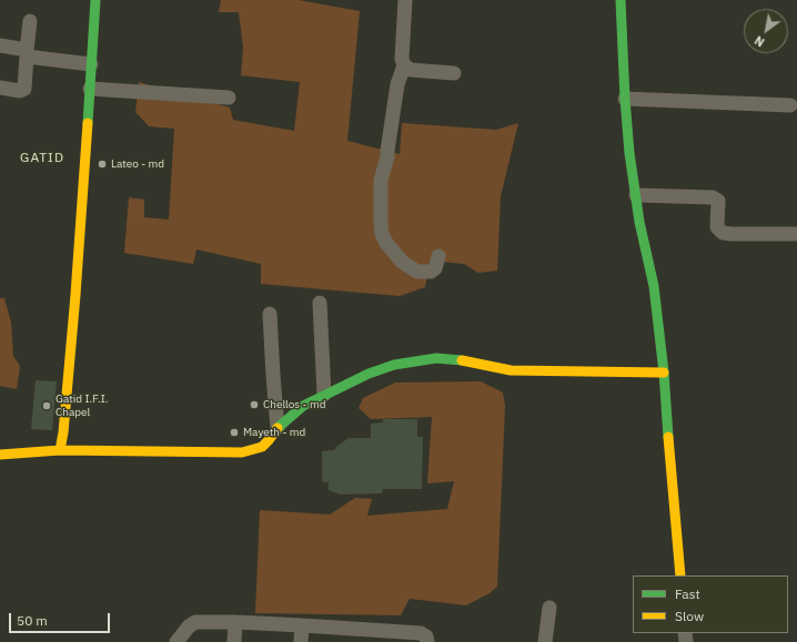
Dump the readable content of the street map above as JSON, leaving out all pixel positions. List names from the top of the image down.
{
  "districts": ["GATID"],
  "places": [
    "Lateo - md",
    "Chellos - md",
    "Gatid I.F.I. Chapel",
    "Mayeth - md"
  ],
  "legend": ["Fast", "Slow"],
  "scale_bar": "50 m",
  "north": "bottom left"
}
